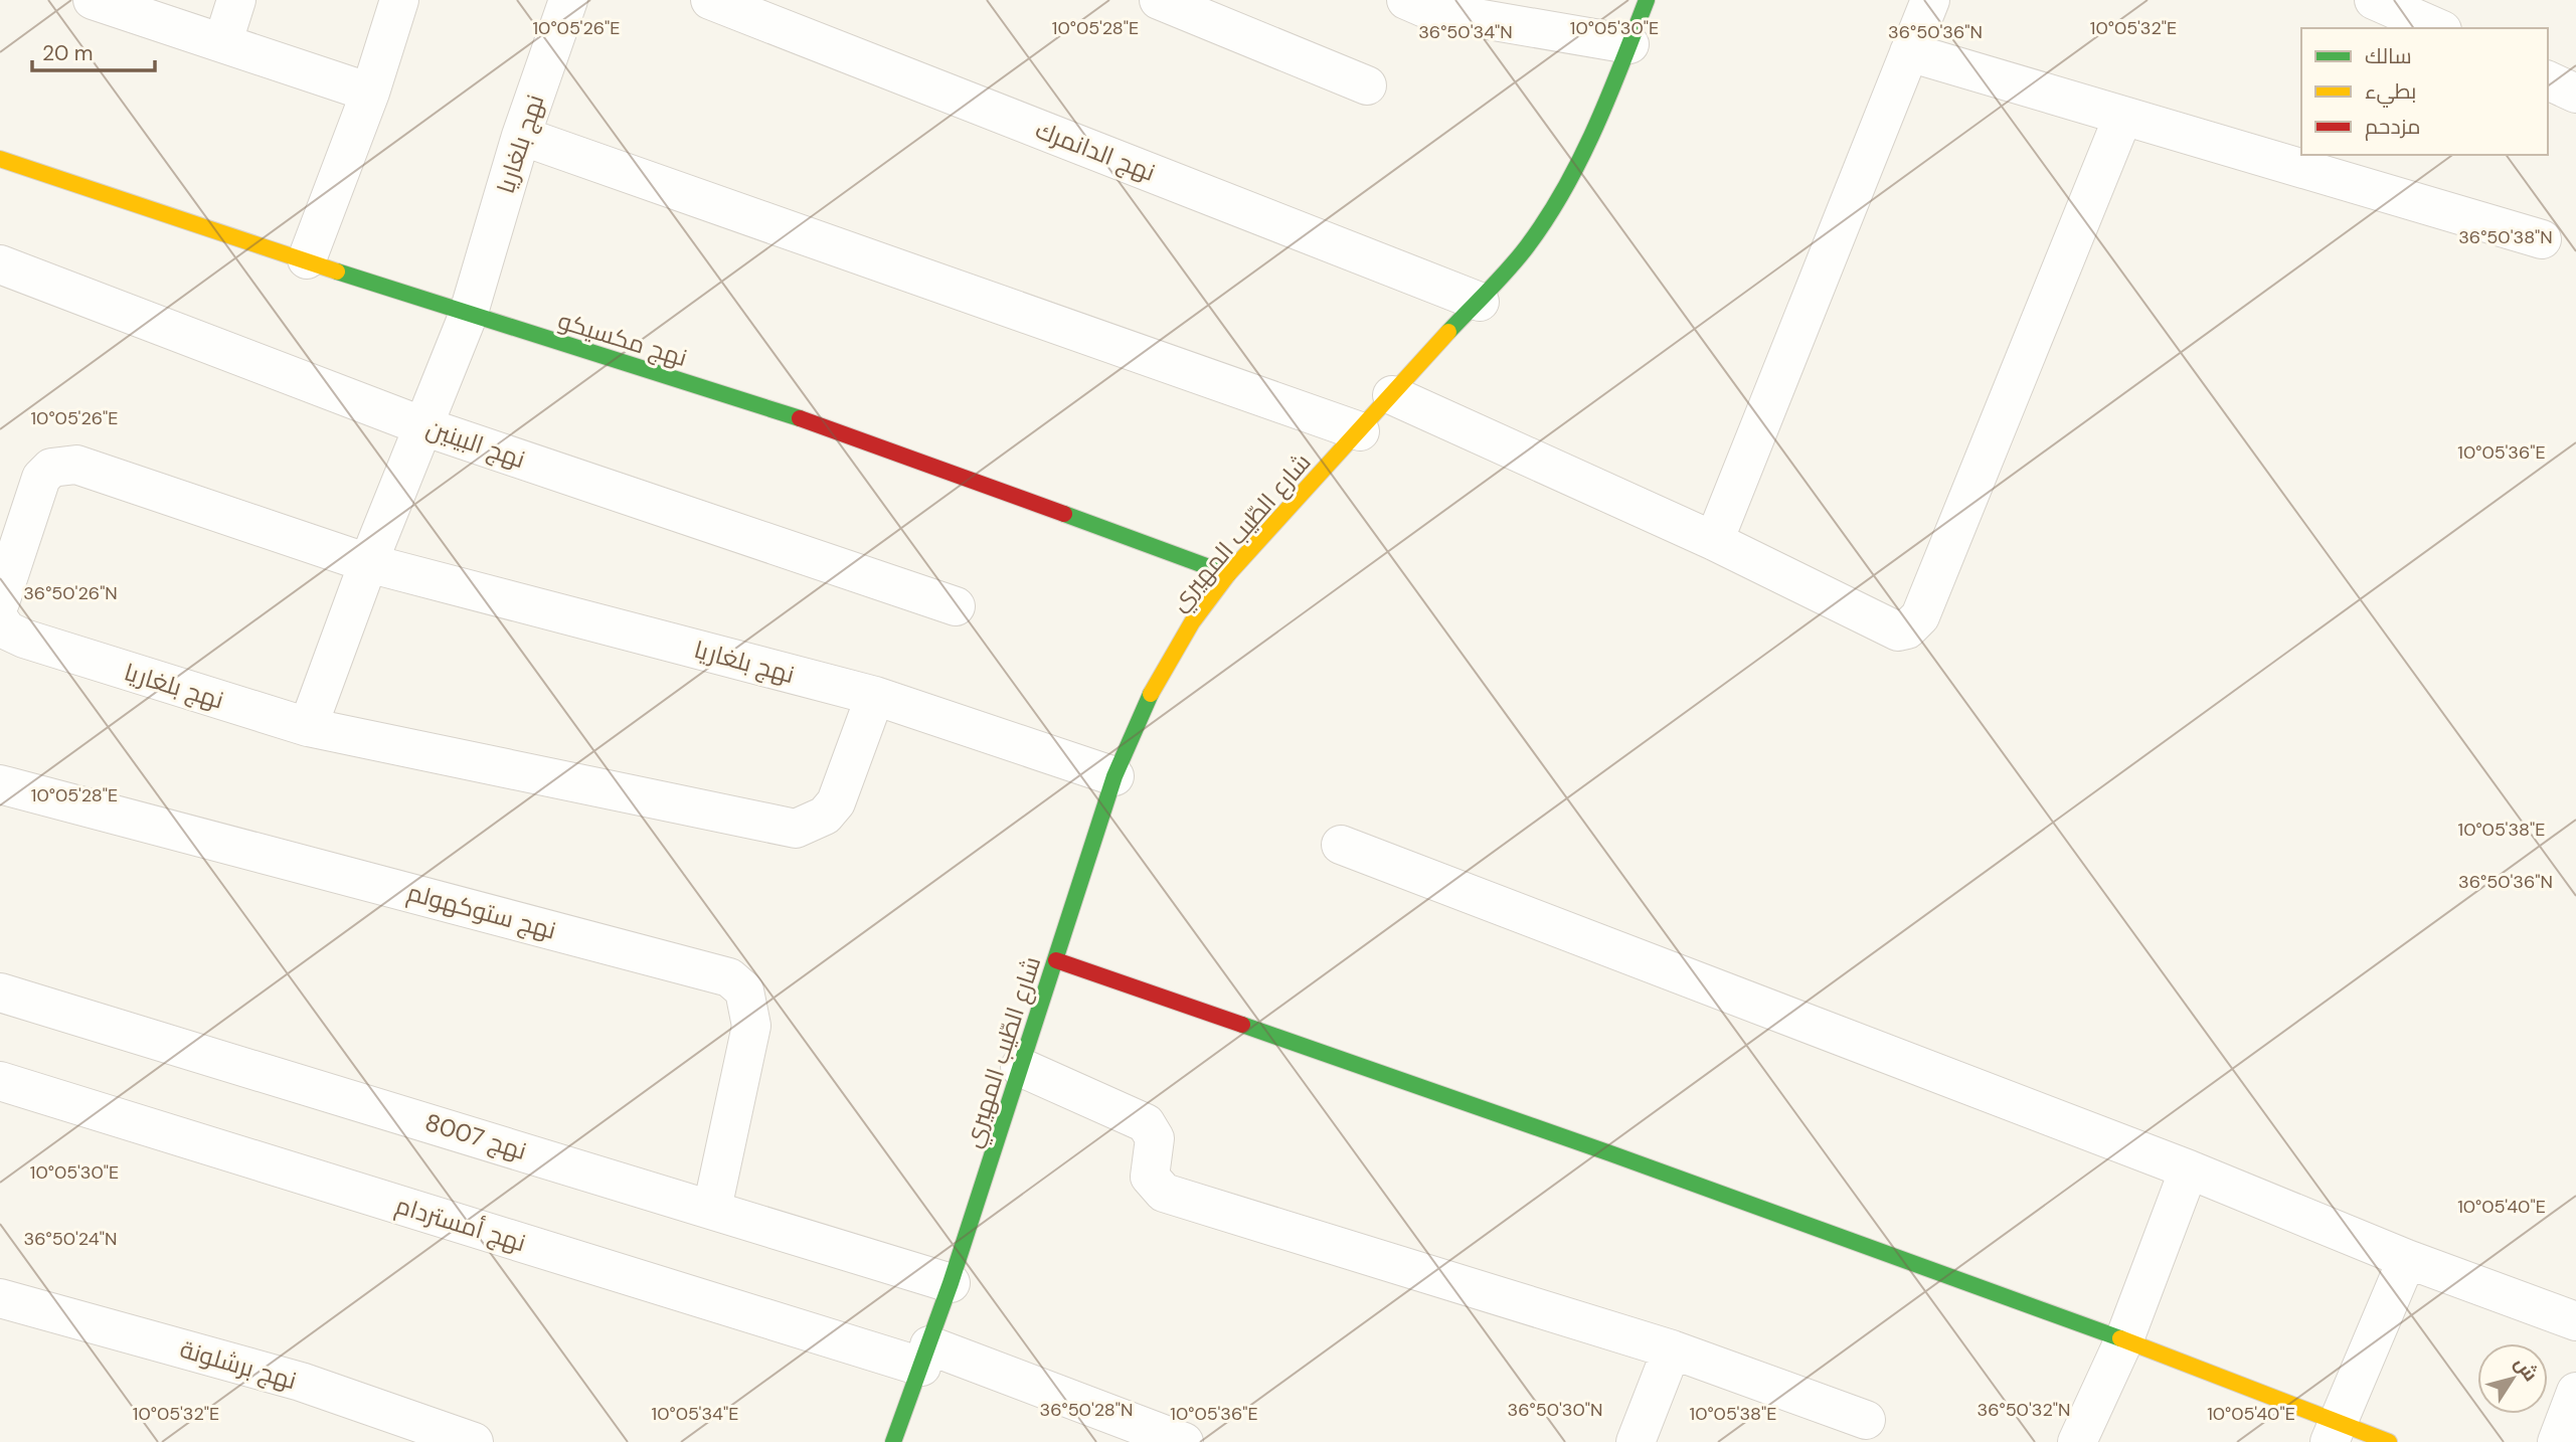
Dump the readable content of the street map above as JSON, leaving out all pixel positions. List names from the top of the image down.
{
  "streets": {
    "street": [
      "نهج بلغاريا",
      "نهج الدانمرك",
      "نهج مكسيكو",
      "نهج البينين",
      "شارع الطّيب المهيري",
      "نهج ستوكهولم",
      "نهج 8007",
      "نهج أمستردام",
      "نهج برشلونة"
    ]
  },
  "crossings": [
    ["نهج بلغاريا", "نهج مكسيكو"],
    ["نهج بلغاريا", "نهج البينين"],
    ["نهج بلغاريا", "شارع الطّيب المهيري"],
    ["نهج الدانمرك", "شارع الطّيب المهيري"],
    ["نهج مكسيكو", "شارع الطّيب المهيري"],
    ["شارع الطّيب المهيري", "نهج 8007"],
    ["شارع الطّيب المهيري", "نهج أمستردام"],
    ["نهج ستوكهولم", "نهج 8007"]
  ],
  "legend": ["سالك", "بطيء", "مزدحم"],
  "scale_bar": "20 m",
  "north": "top right",
  "coordinates": [
    "10°05'26\"E",
    "10°05'28\"E",
    "10°05'30\"E",
    "10°05'32\"E",
    "36°50'34\"N",
    "36°50'36\"N",
    "36°50'38\"N",
    "10°05'36\"E",
    "36°50'26\"N",
    "10°05'38\"E",
    "10°05'40\"E",
    "36°50'24\"N",
    "36°50'28\"N",
    "36°50'30\"N",
    "36°50'32\"N",
    "10°05'34\"E"
  ]
}
